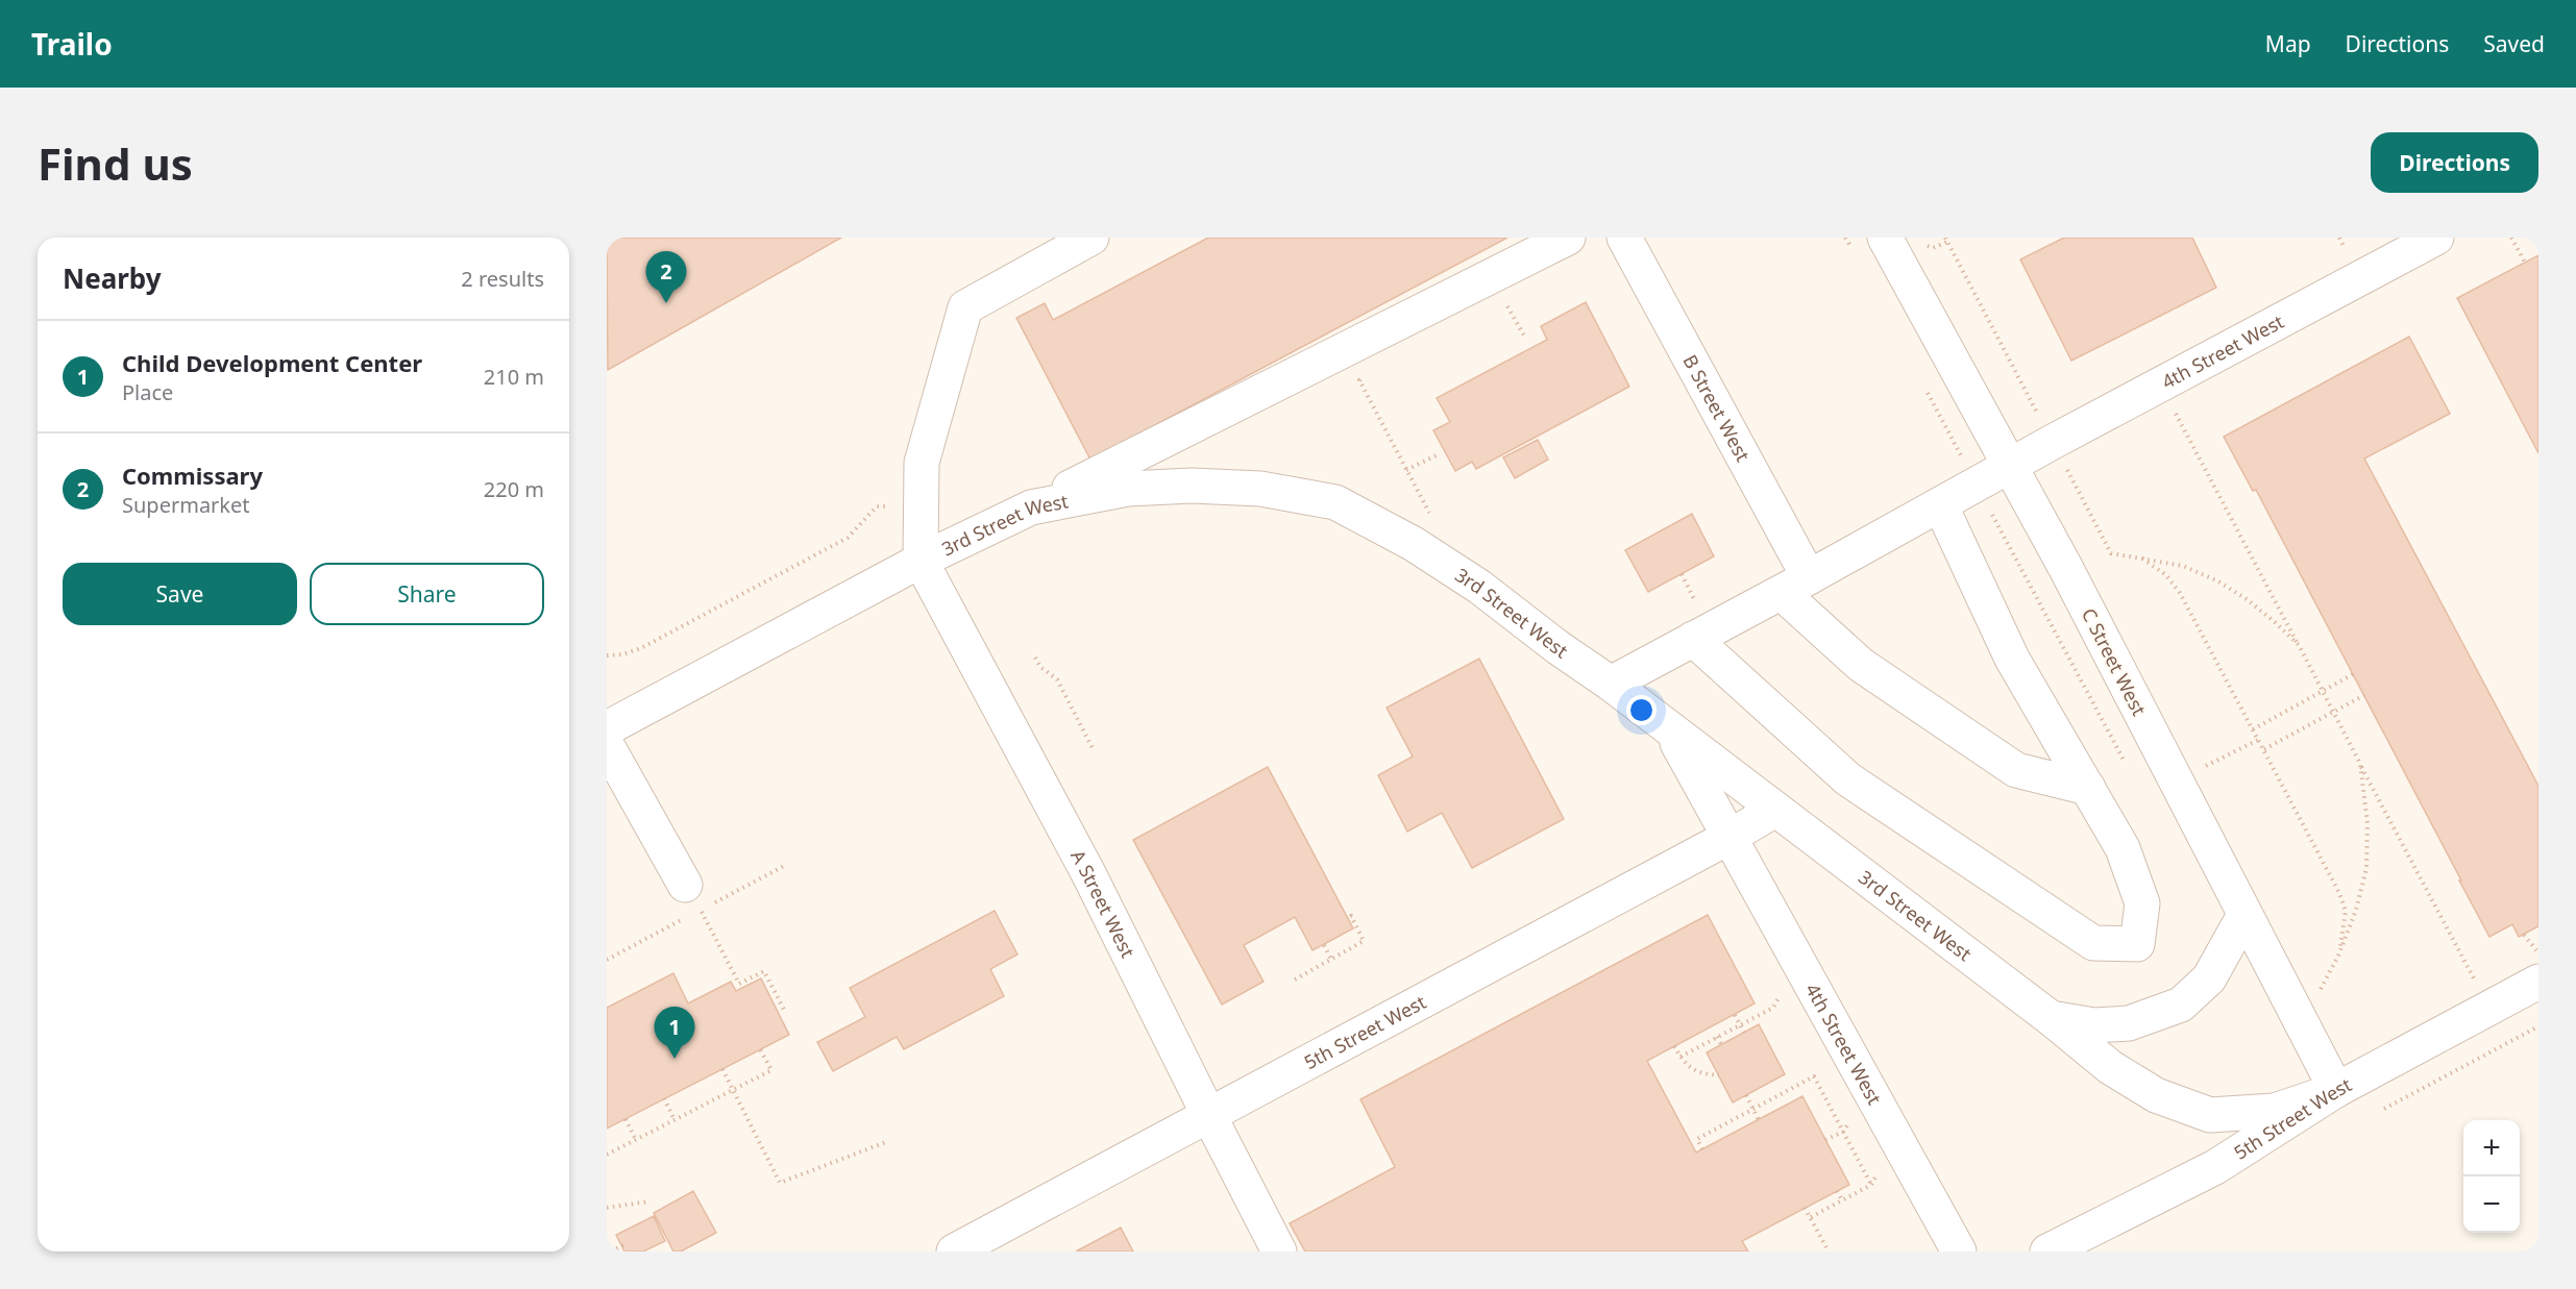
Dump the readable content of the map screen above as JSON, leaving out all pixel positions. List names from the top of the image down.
{
  "streets": {
    "street": [
      "4th Street West",
      "B Street West",
      "3rd Street West",
      "C Street West",
      "A Street West",
      "5th Street West"
    ]
  },
  "crossings": [
    ["4th Street West", "B Street West"],
    ["4th Street West", "3rd Street West"],
    ["4th Street West", "C Street West"],
    ["4th Street West", "5th Street West"],
    ["3rd Street West", "C Street West"],
    ["3rd Street West", "A Street West"],
    ["3rd Street West", "5th Street West"],
    ["C Street West", "5th Street West"],
    ["A Street West", "5th Street West"]
  ],
  "page": {
    "header": "Trailo",
    "nav": ["Map", "Directions", "Saved"],
    "buttons": [
      "Directions",
      ["Save", "Share"]
    ],
    "title": "Find us",
    "heading": ["Nearby", "2 results"],
    "pins": ["2", "1"],
    "list": [
      {
        "mark": "1",
        "name": "Child Development Center",
        "note": "Place",
        "value": "210 m"
      },
      {
        "mark": "2",
        "name": "Commissary",
        "note": "Supermarket",
        "value": "220 m"
      }
    ],
    "map_buttons": ["+", "−"]
  }
}
